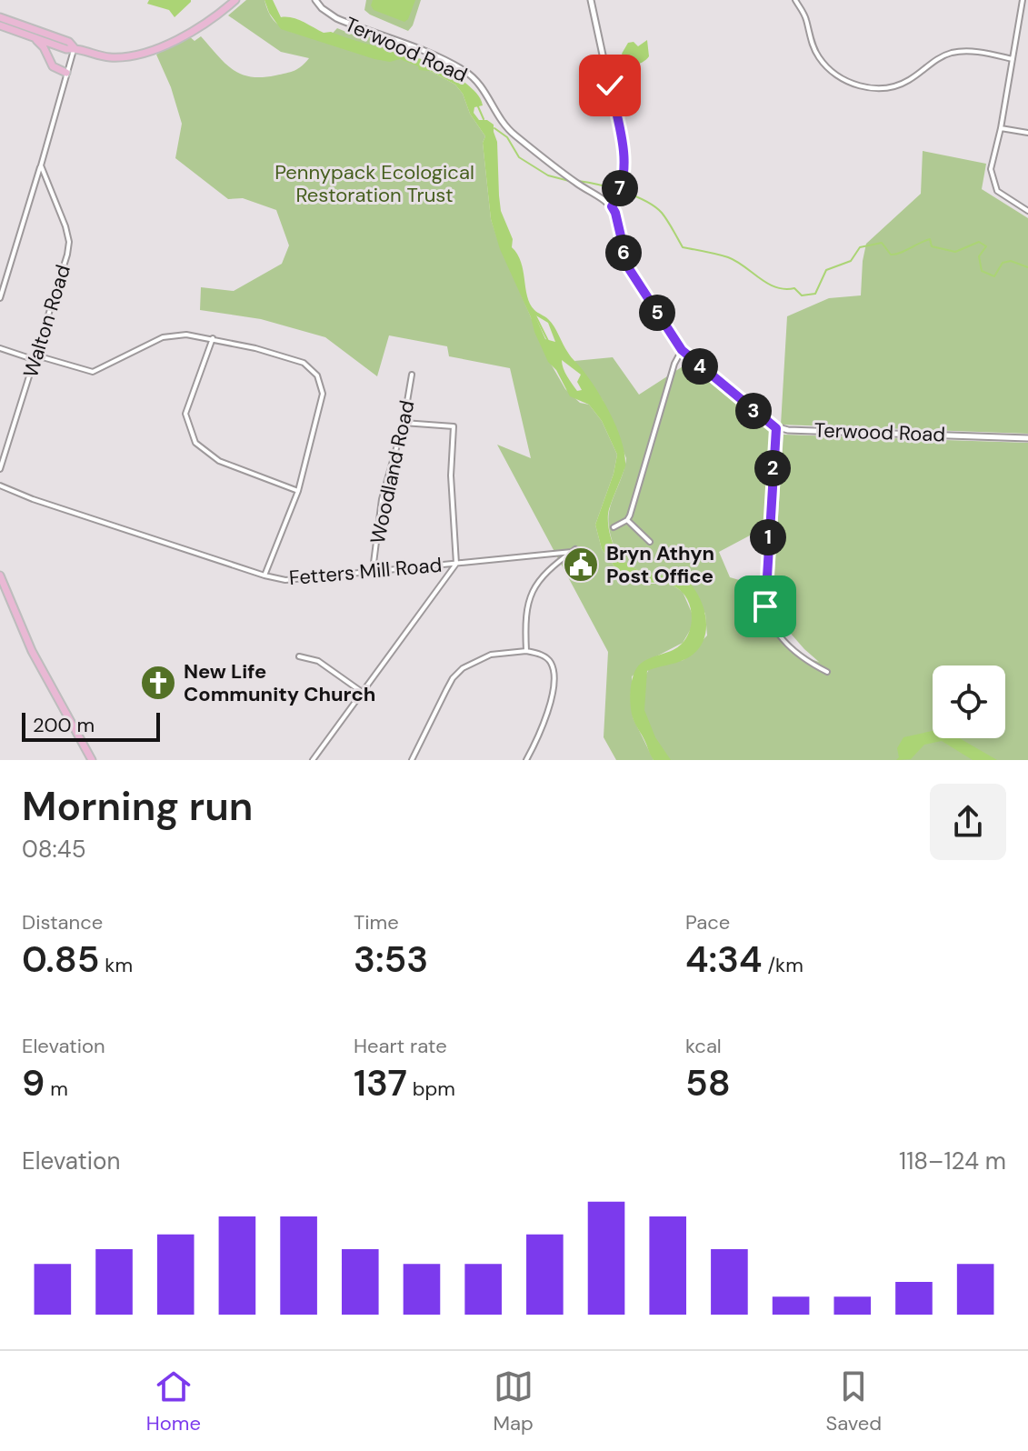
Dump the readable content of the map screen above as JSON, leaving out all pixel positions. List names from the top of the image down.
{
  "streets": {
    "street": [
      "Terwood Road",
      "Walton Road",
      "Woodland Road",
      "Fetters Mill Road"
    ]
  },
  "crossings": [
    ["Woodland Road", "Fetters Mill Road"]
  ],
  "parks": ["Pennypack Ecological Restoration Trust"],
  "places": {
    "public building": ["Bryn Athyn Post Office"],
    "church": ["New Life Community Church"]
  },
  "scale_bar": "200 m",
  "page": {
    "pins": [
      "7",
      "6",
      "5",
      "4",
      "3",
      "2",
      "1"
    ],
    "scale": "200 m",
    "heading": ["Morning run", "08:45"],
    "stats": [
      ["Distance", "0.85 km"],
      ["Time", "3:53"],
      ["Pace", "4:34 /km"],
      ["Elevation", "9 m"],
      ["Heart rate", "137 bpm"],
      ["kcal", "58"]
    ],
    "chart": ["Elevation", "118–124 m"],
    "tabs": ["Home", "Map", "Saved"]
  }
}
